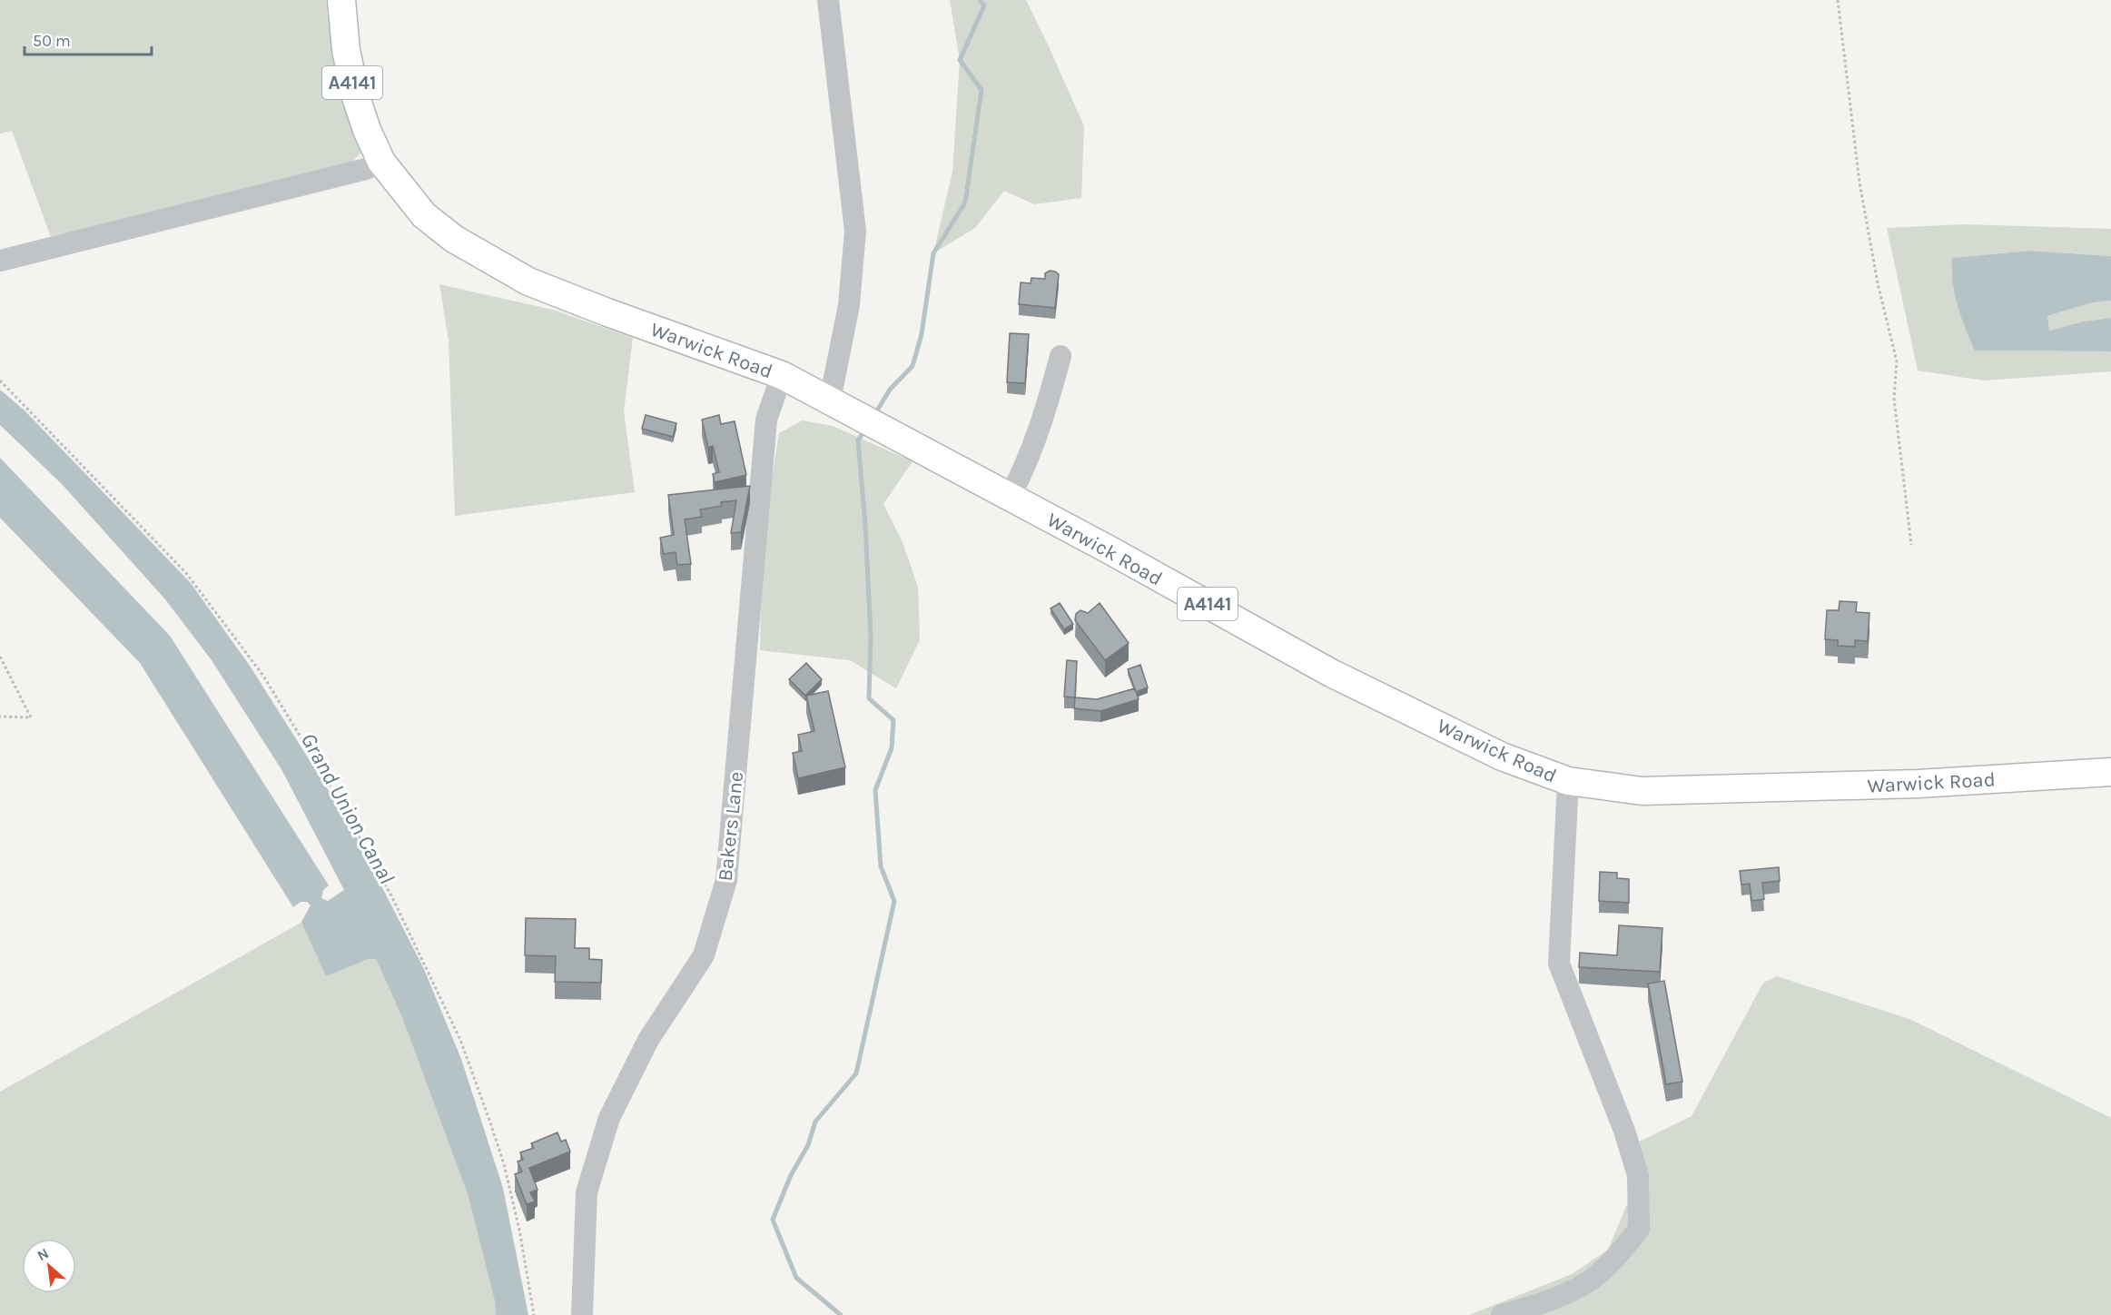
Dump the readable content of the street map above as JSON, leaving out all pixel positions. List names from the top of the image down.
{
  "streets": {
    "main road": ["A4141", "Warwick Road"],
    "street": ["Bakers Lane"]
  },
  "crossings": [
    ["Warwick Road", "Bakers Lane"]
  ],
  "water": ["Grand Union Canal"],
  "scale_bar": "50 m",
  "north": "top left"
}
